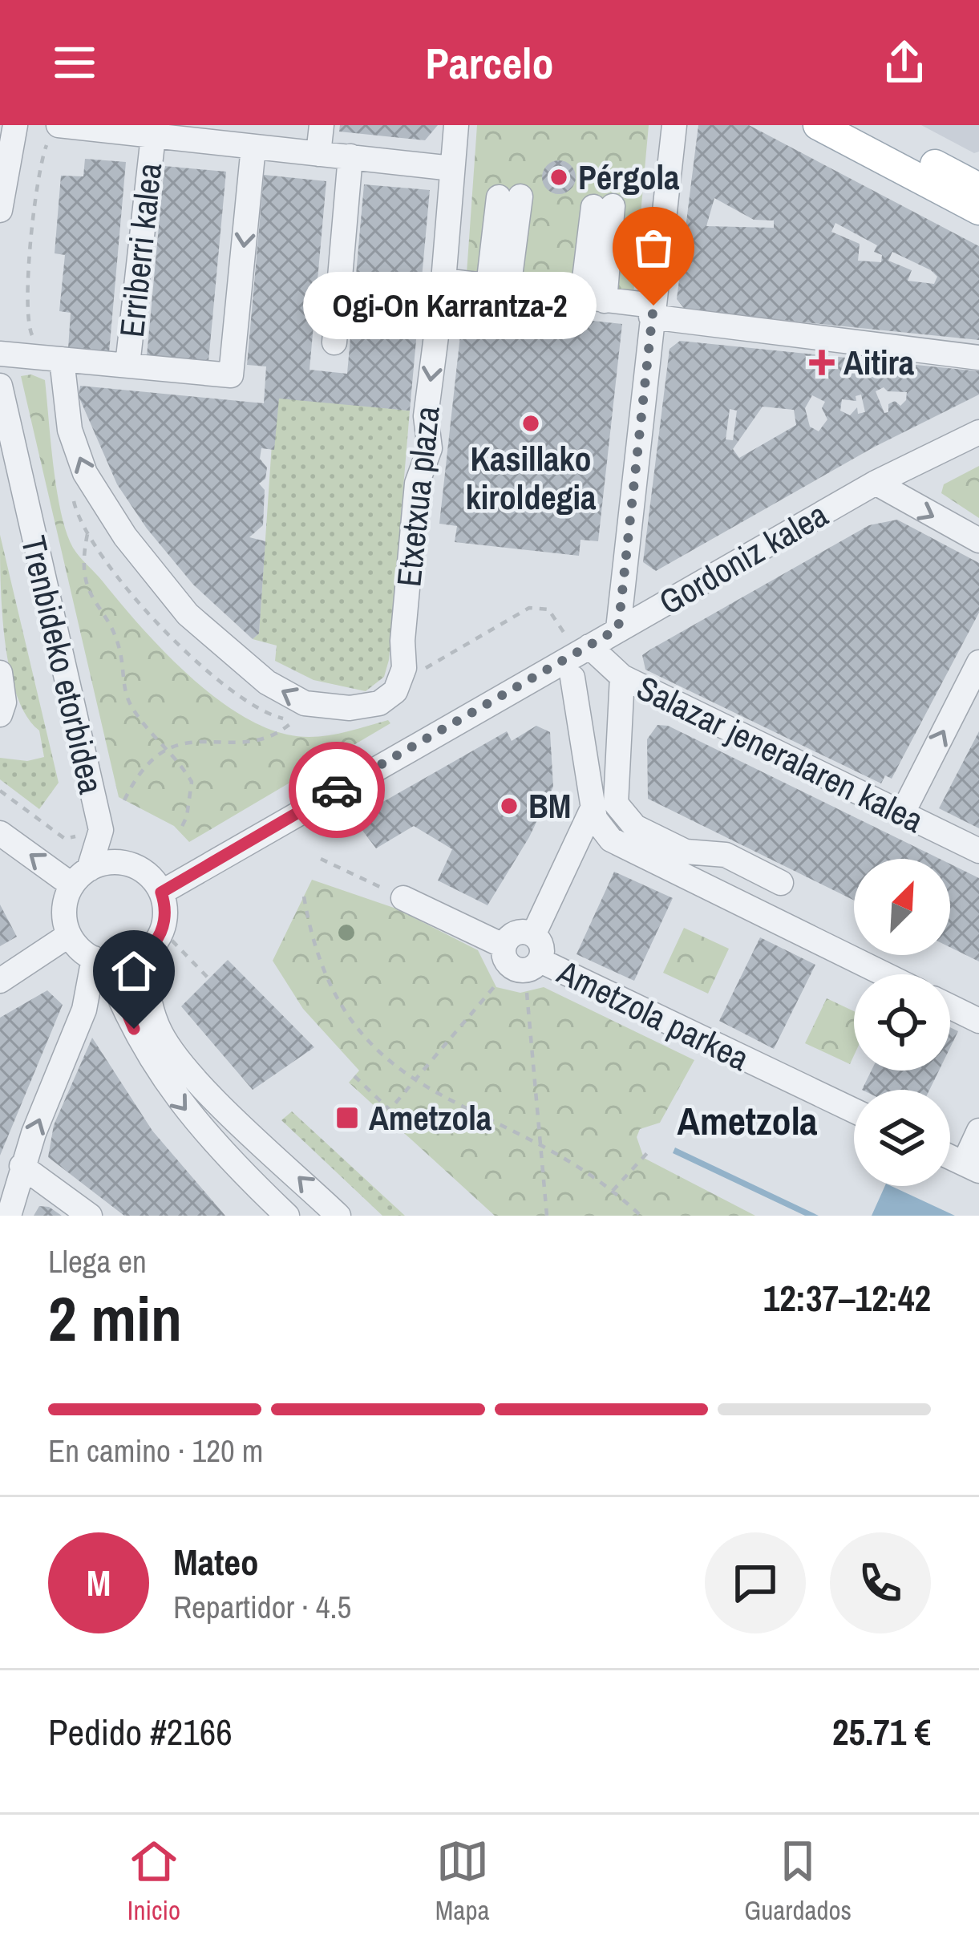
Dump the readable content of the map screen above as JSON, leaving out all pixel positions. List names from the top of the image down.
{
  "streets": {
    "street": [
      "Erriberri kalea",
      "Etxetxua plaza",
      "Gordoniz kalea",
      "Trenbideko etorbidea",
      "Salazar jeneralaren kalea",
      "Ametzola parkea"
    ]
  },
  "crossings": [
    ["Gordoniz kalea", "Salazar jeneralaren kalea"]
  ],
  "districts": ["Ametzola"],
  "places": {
    "other": [
      "Pérgola",
      "Ogi-On Karrantza-2",
      "Kasillako kiroldegia",
      "BM"
    ],
    "health": ["Aitira"],
    "transit": ["Ametzola"]
  },
  "north": "top right",
  "page": {
    "header": "Parcelo",
    "bubble": "Ogi-On Karrantza-2",
    "heading": ["2 min", "Llega en", "12:37–12:42"],
    "panel": [
      "Mateo",
      "Repartidor · 4.5",
      "Pedido #2166",
      "25.71 €"
    ],
    "bar": "En camino · 120 m",
    "round": "M",
    "tabs": ["Inicio", "Mapa", "Guardados"]
  }
}
